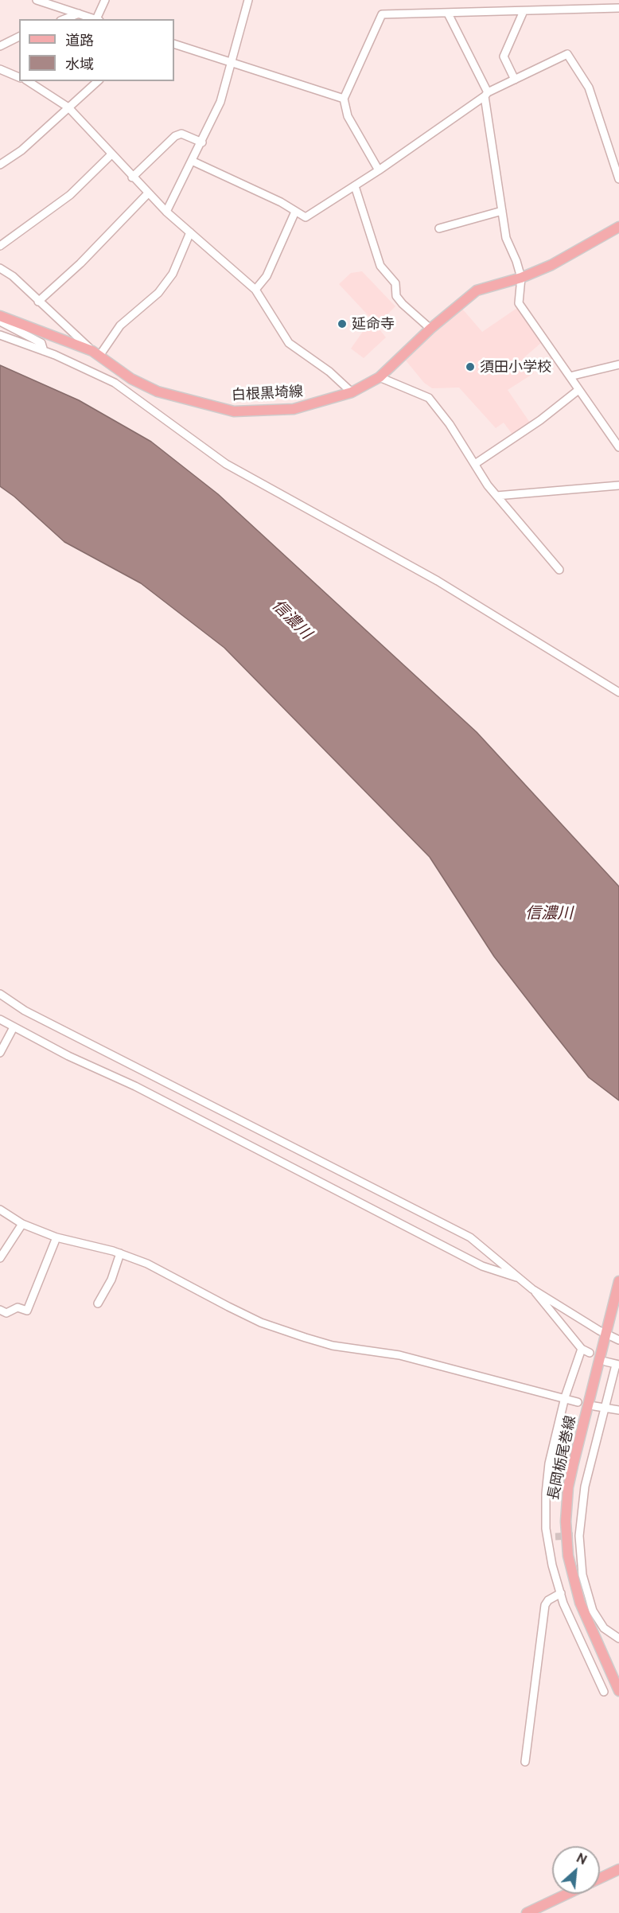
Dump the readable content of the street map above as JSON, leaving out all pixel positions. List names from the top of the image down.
{
  "streets": {
    "main road": ["白根黒埼線", "長岡栃尾巻線"]
  },
  "water": ["信濃川"],
  "places": ["延命寺", "須田小学校"],
  "legend": ["道路", "水域"],
  "north": "top right"
}
